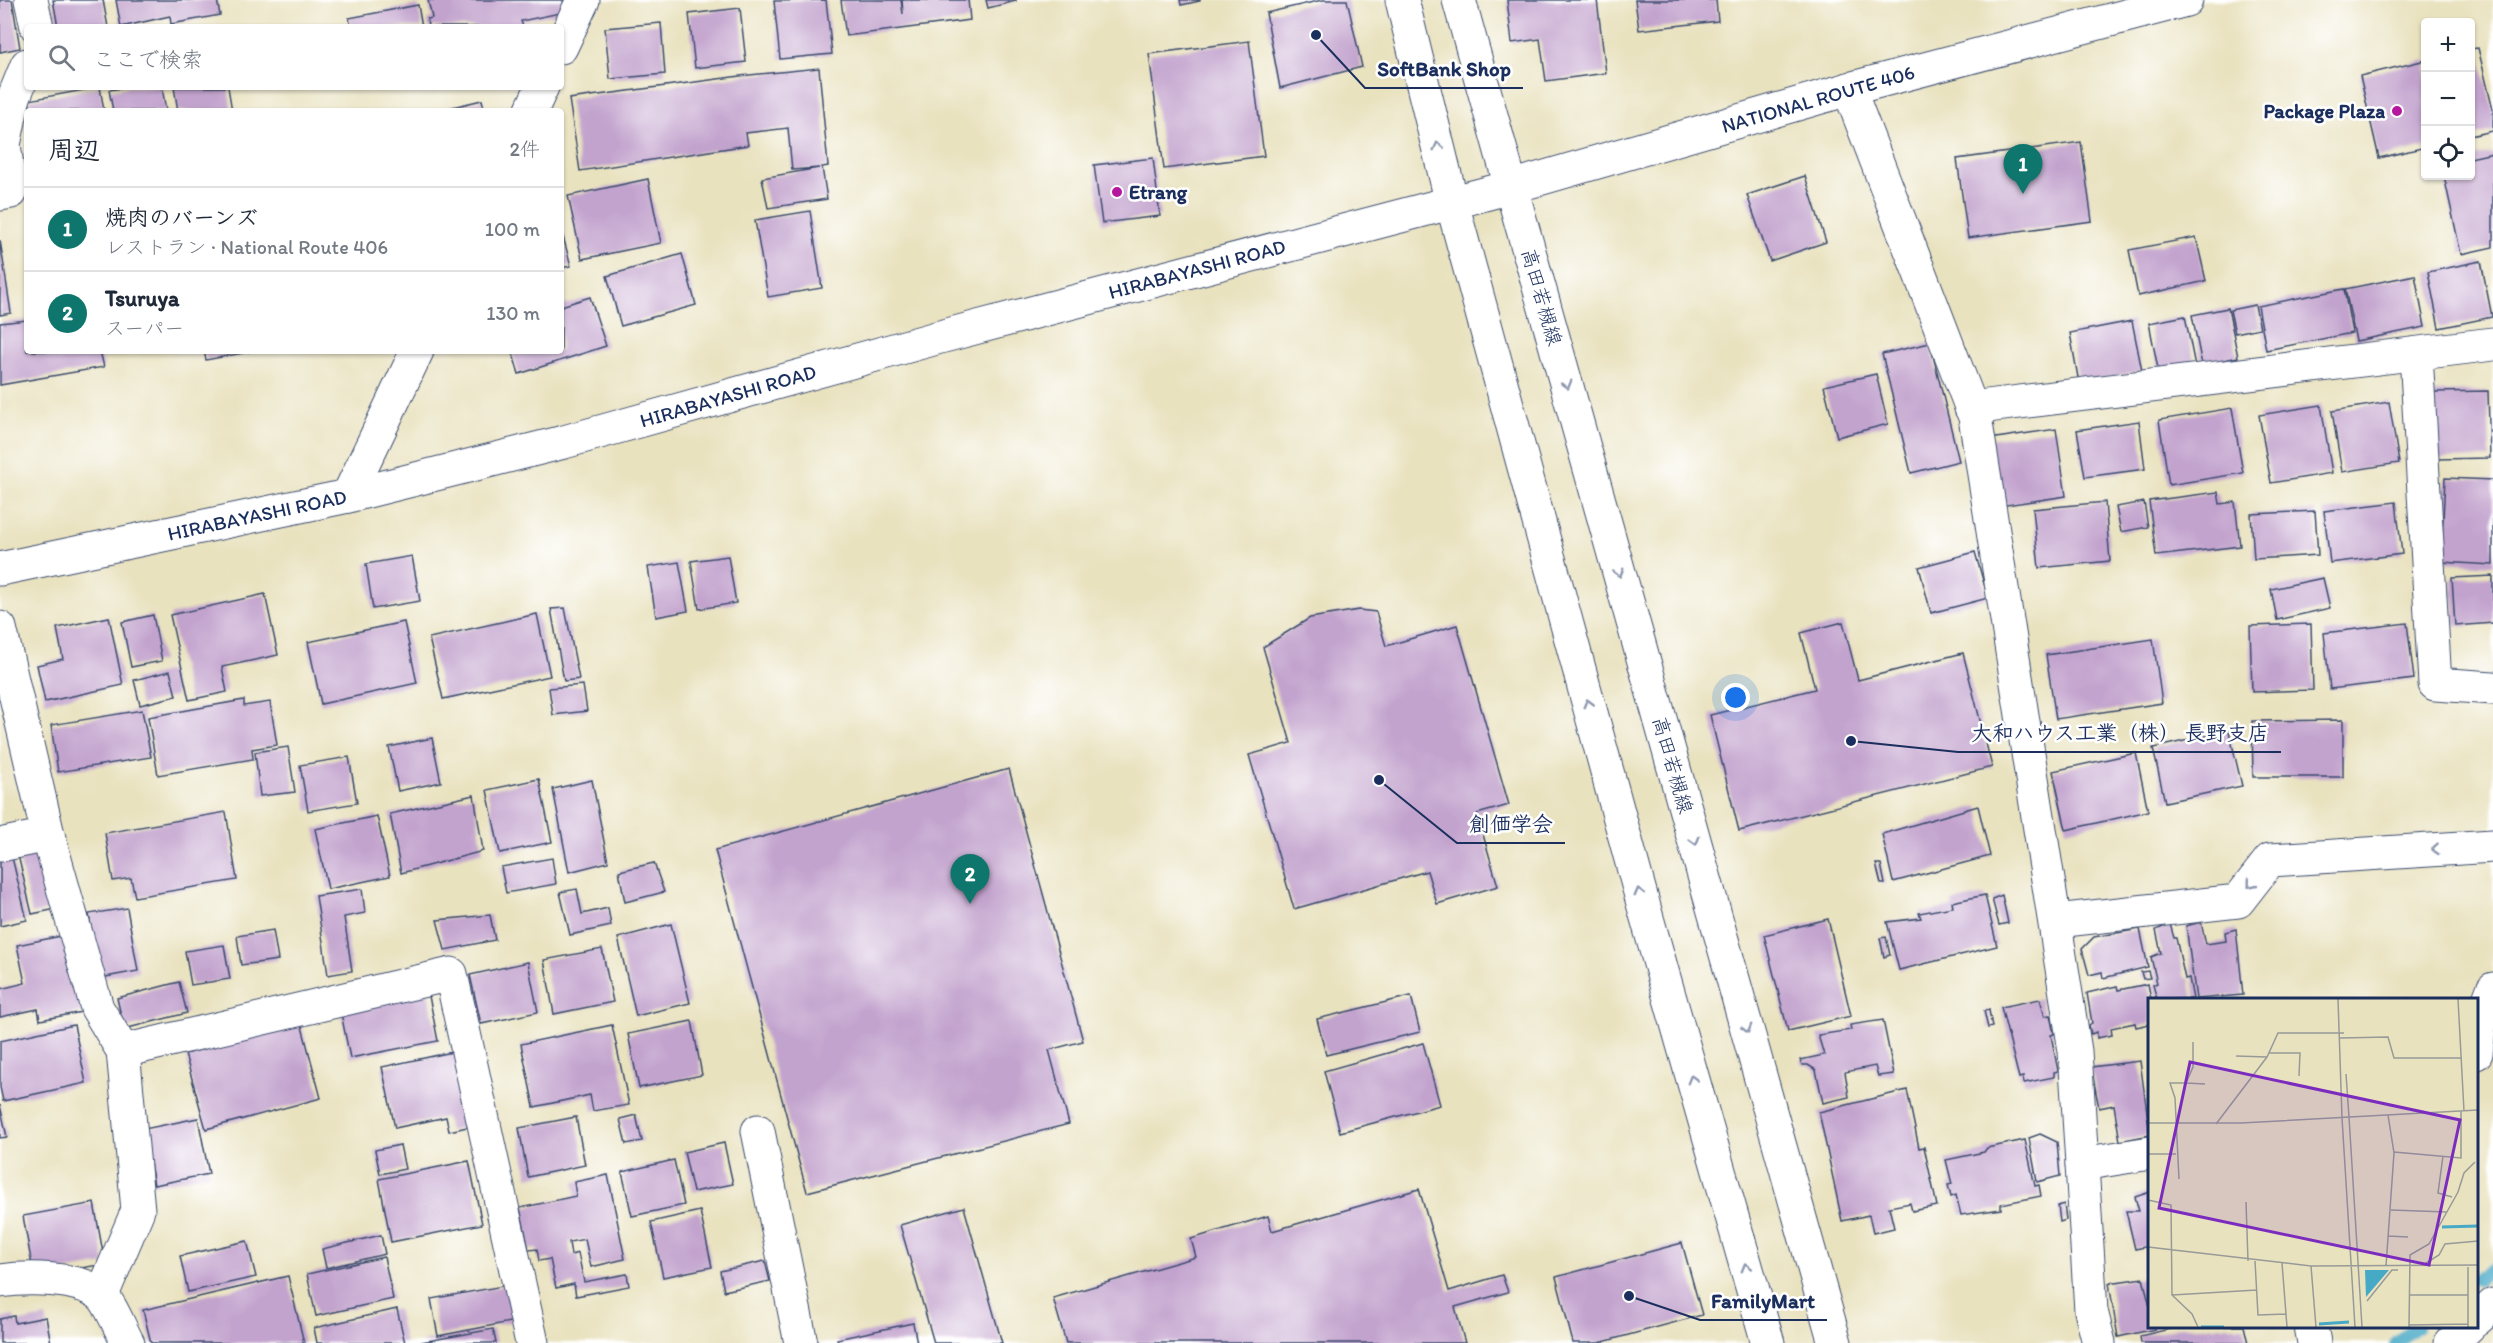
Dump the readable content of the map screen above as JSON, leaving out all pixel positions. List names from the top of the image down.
{
  "streets": {
    "main road": ["NATIONAL ROUTE 406", "HIRABAYASHI ROAD", "高田若槻線"]
  },
  "crossings": [
    ["NATIONAL ROUTE 406", "HIRABAYASHI ROAD"],
    ["NATIONAL ROUTE 406", "高田若槻線"]
  ],
  "places": [
    "SoftBank Shop",
    "Package Plaza",
    "Etrang",
    "大和ハウス工業（株） 長野支店",
    "創価学会",
    "FamilyMart"
  ],
  "page": {
    "map_buttons": ["+", "−"],
    "search": "ここで検索",
    "heading": ["周辺", "2件"],
    "pins": ["1", "2"],
    "list": [
      {
        "mark": "1",
        "name": "焼肉のバーンズ",
        "note": "レストラン · National Route 406",
        "value": "100 m"
      },
      {
        "mark": "2",
        "name": "Tsuruya",
        "note": "スーパー",
        "value": "130 m"
      }
    ]
  }
}
